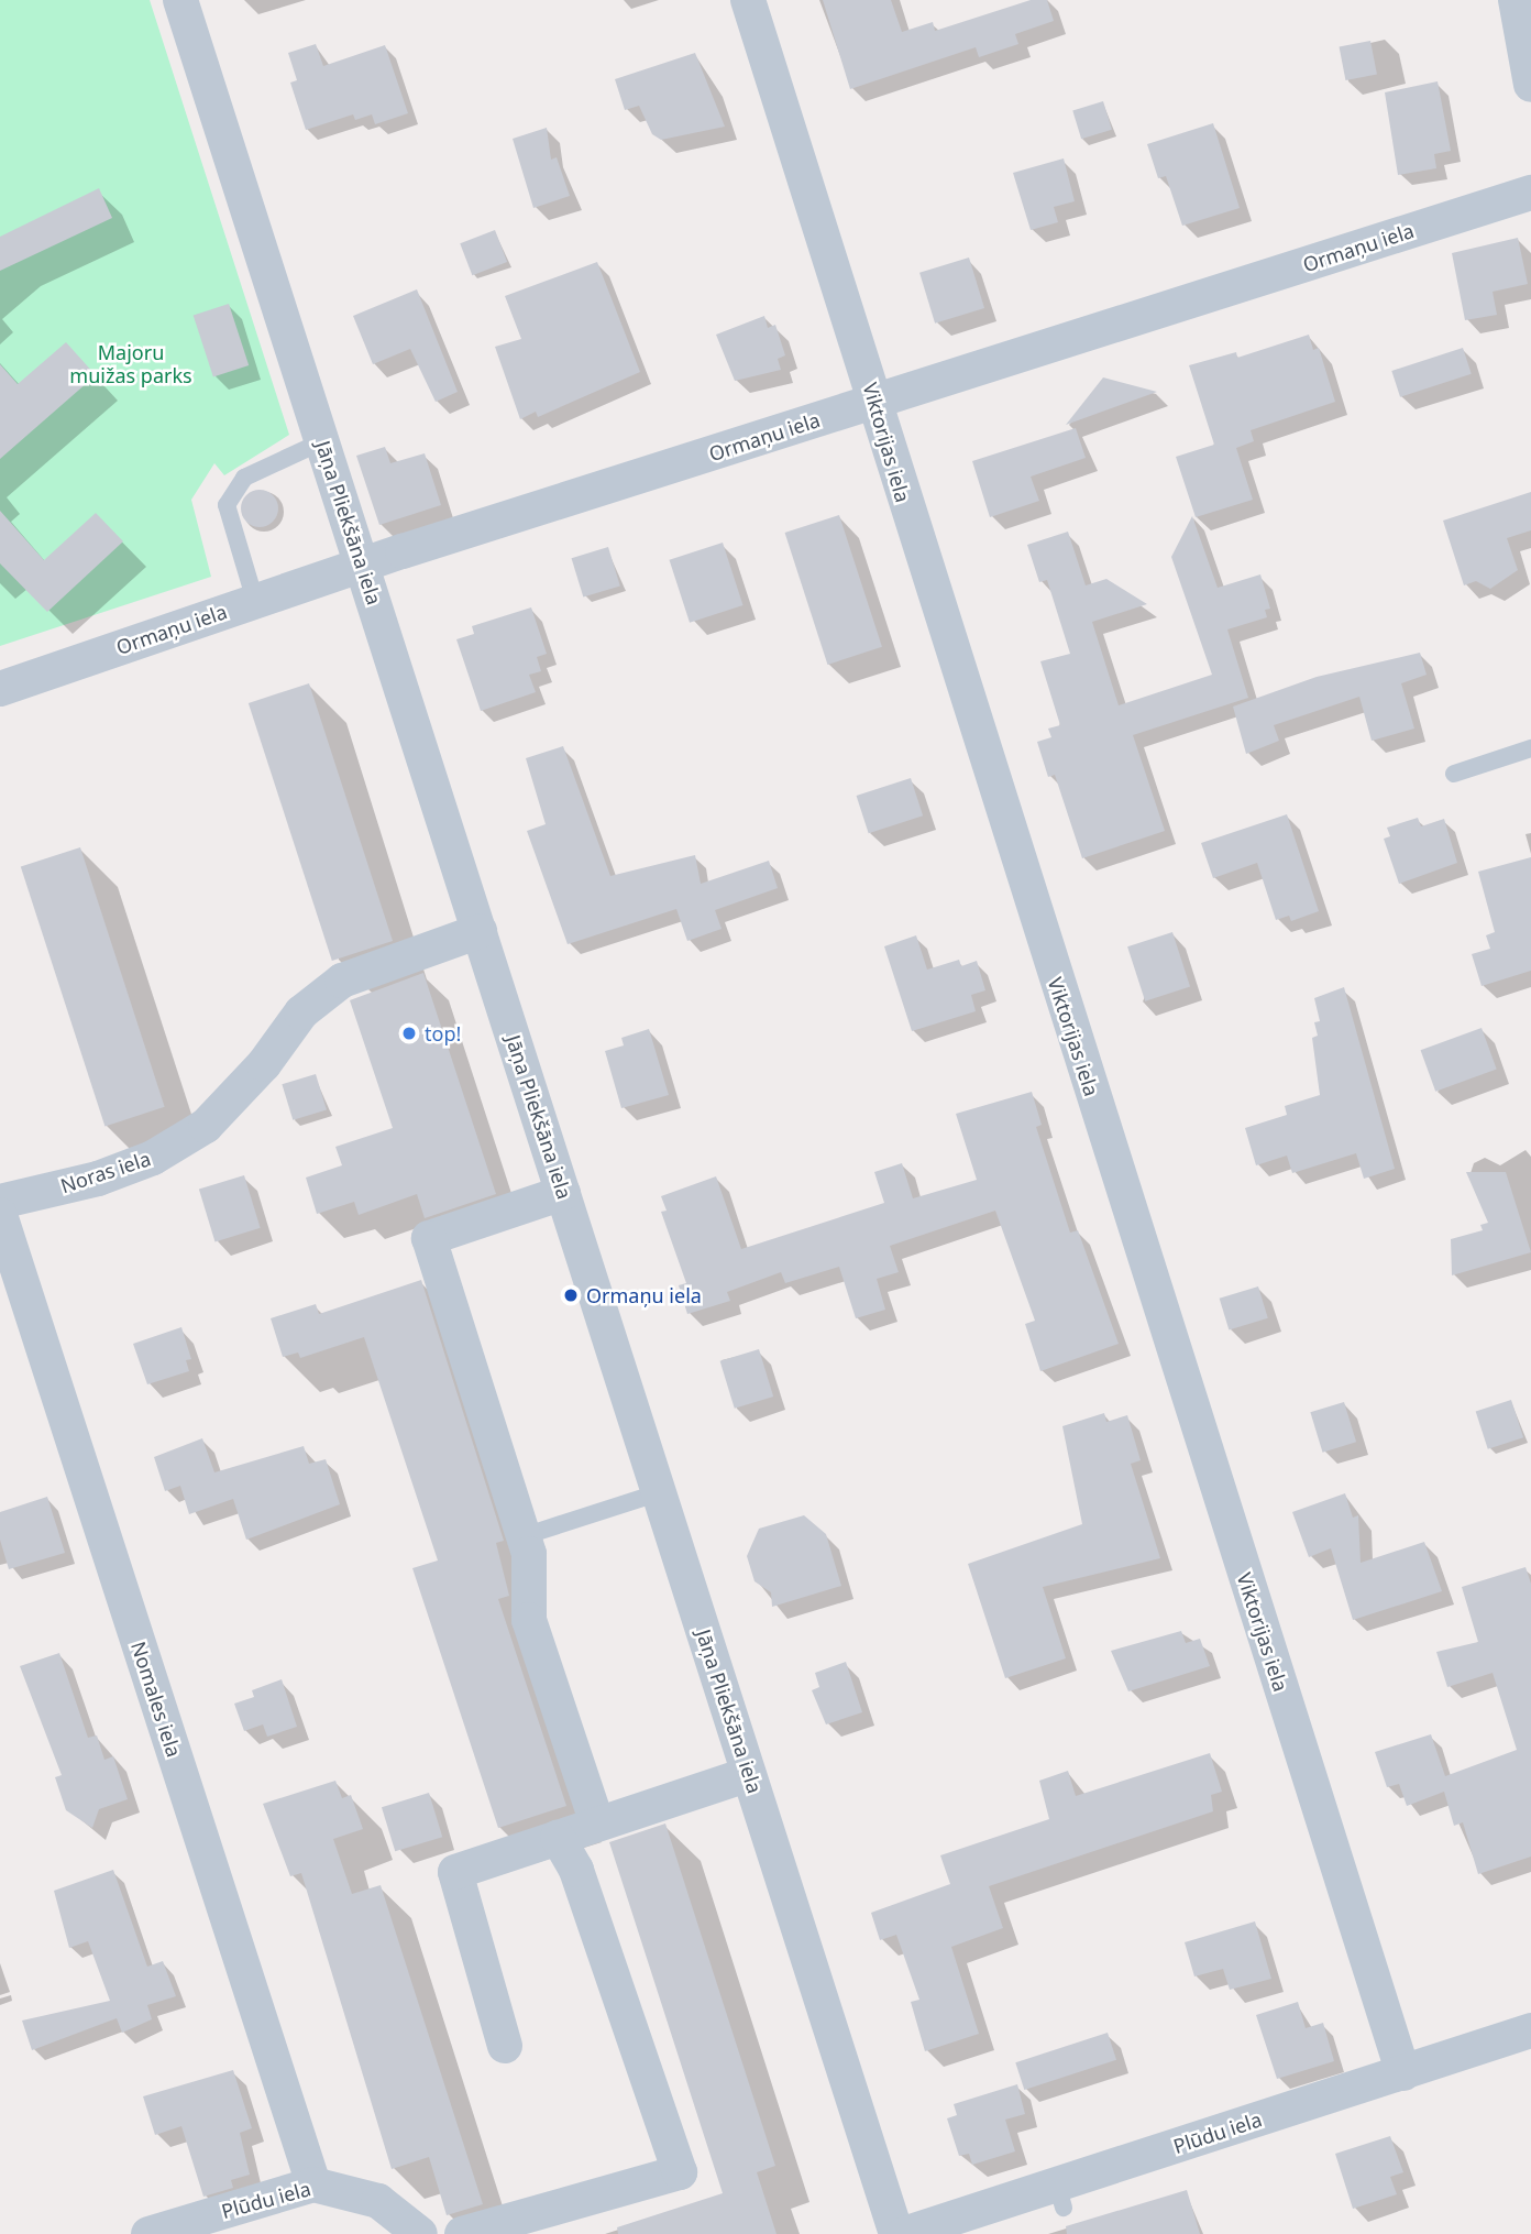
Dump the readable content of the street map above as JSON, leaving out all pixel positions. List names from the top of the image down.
{
  "streets": {
    "street": [
      "Ormaņu iela",
      "Viktorijas iela",
      "Jāņa Pliekšāna iela",
      "Noras iela",
      "Nomales iela",
      "Plūdu iela"
    ]
  },
  "crossings": [
    ["Ormaņu iela", "Viktorijas iela"],
    ["Ormaņu iela", "Jāņa Pliekšāna iela"],
    ["Viktorijas iela", "Plūdu iela"],
    ["Jāņa Pliekšāna iela", "Noras iela"],
    ["Nomales iela", "Plūdu iela"]
  ],
  "parks": ["Majoru muižas parks"],
  "places": ["top!", "Ormaņu iela"]
}
